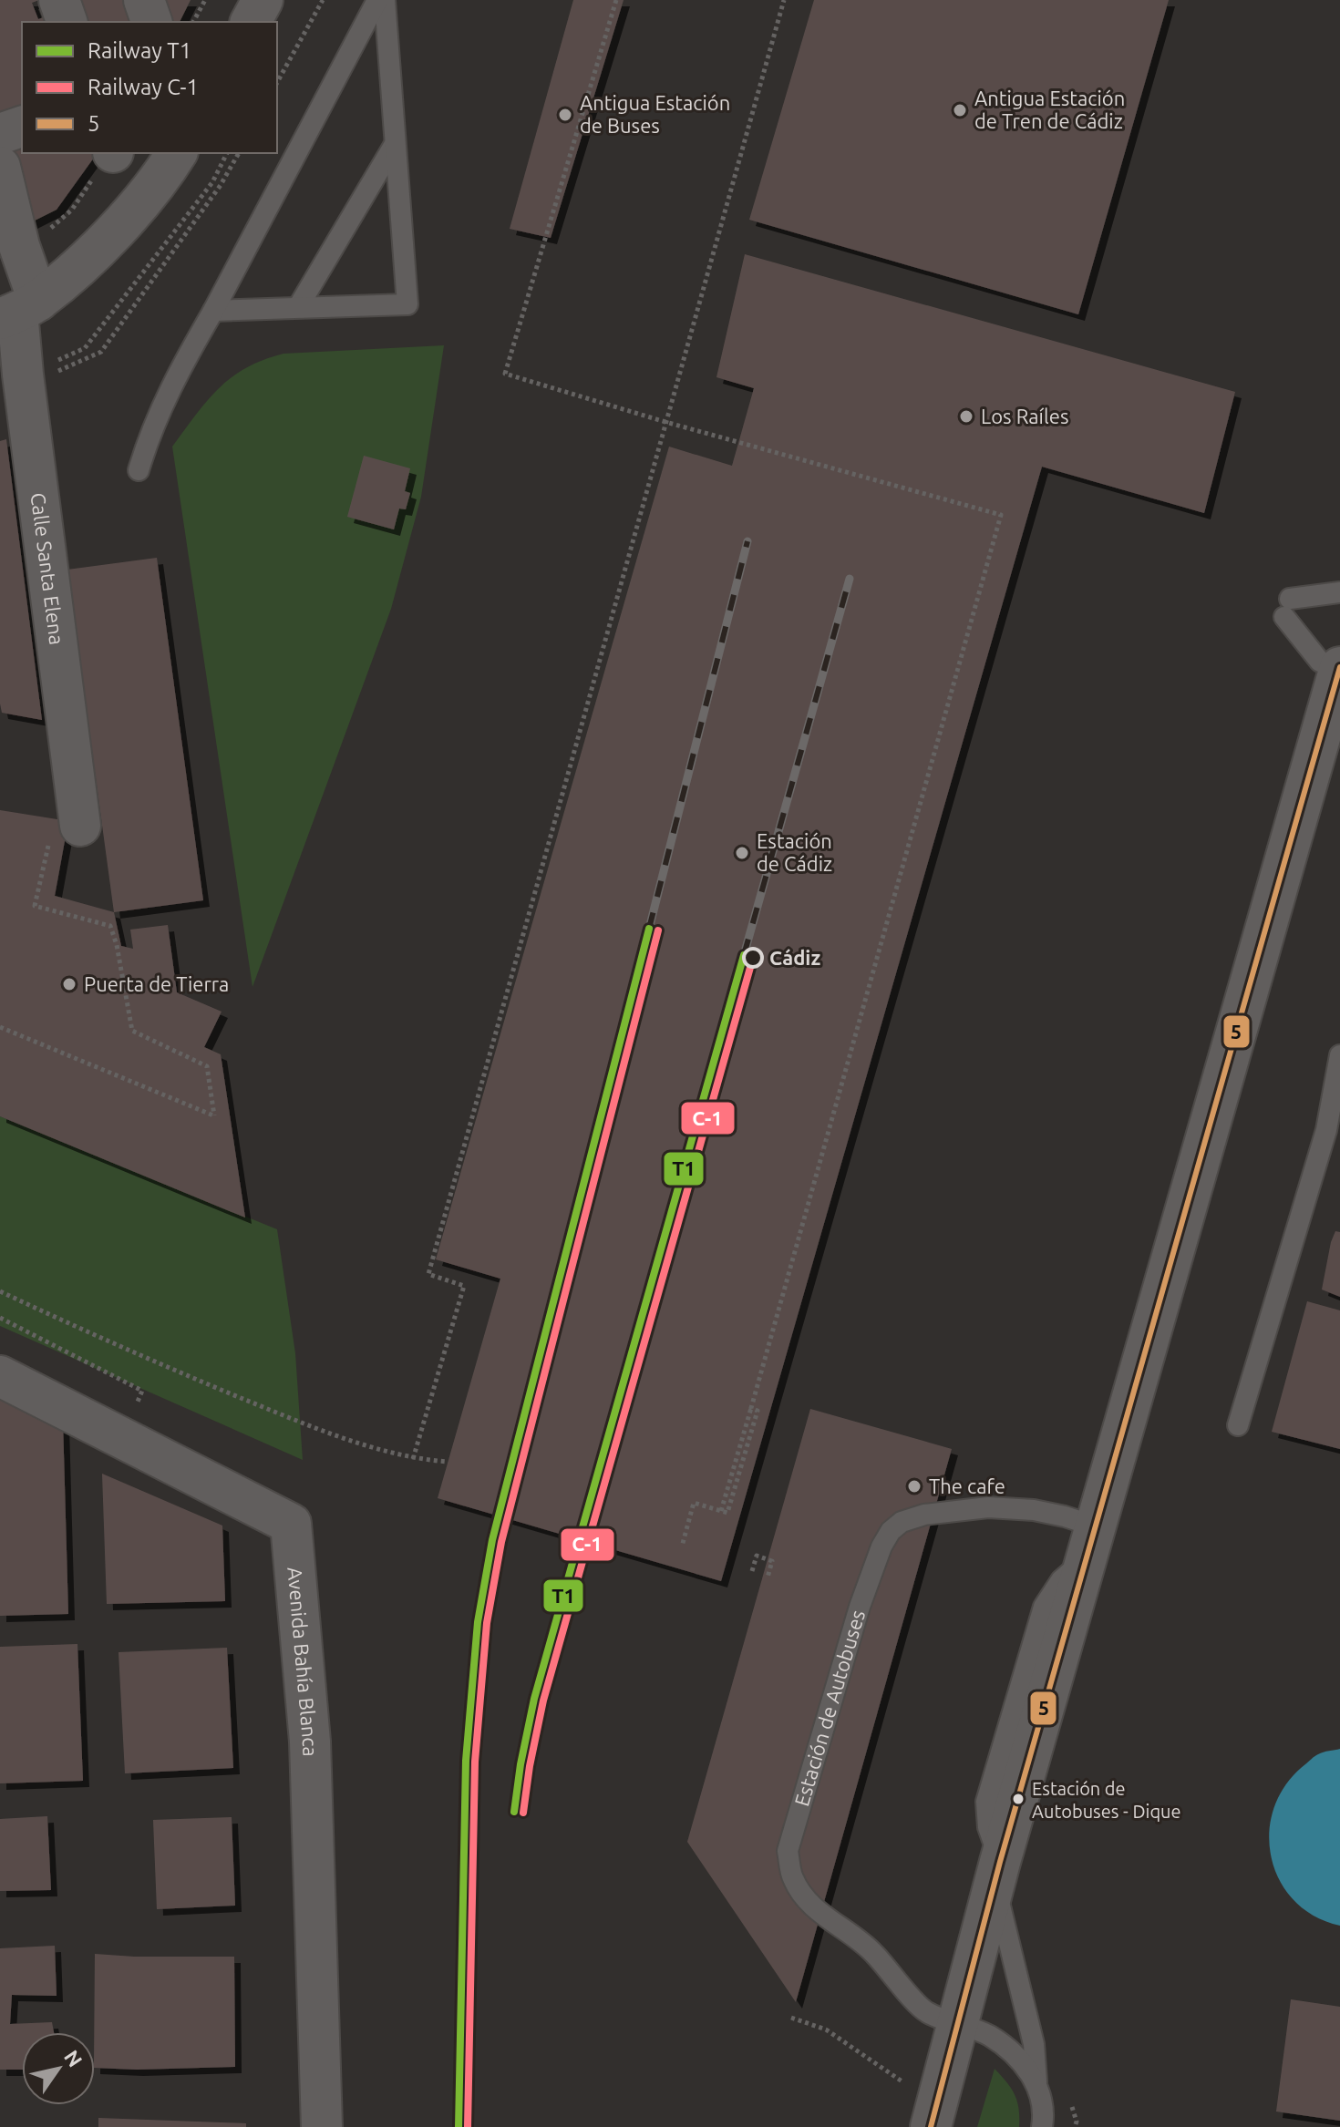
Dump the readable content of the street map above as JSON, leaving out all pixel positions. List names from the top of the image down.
{
  "streets": {
    "street": ["Calle Santa Elena", "Avenida Bahía Blanca"],
    "lane": ["Estación de Autobuses"]
  },
  "places": [
    "Antigua Estación de Tren de Cádiz",
    "Antigua Estación de Buses",
    "Los Raíles",
    "Estación de Cádiz",
    "Cádiz",
    "Puerta de Tierra",
    "The cafe",
    "Estación de Autobuses - Dique"
  ],
  "lines": ["transit line 5", "rail line T1", "rail line C-1"],
  "legend": ["Railway T1", "Railway C-1", "5"],
  "north": "top right"
}
